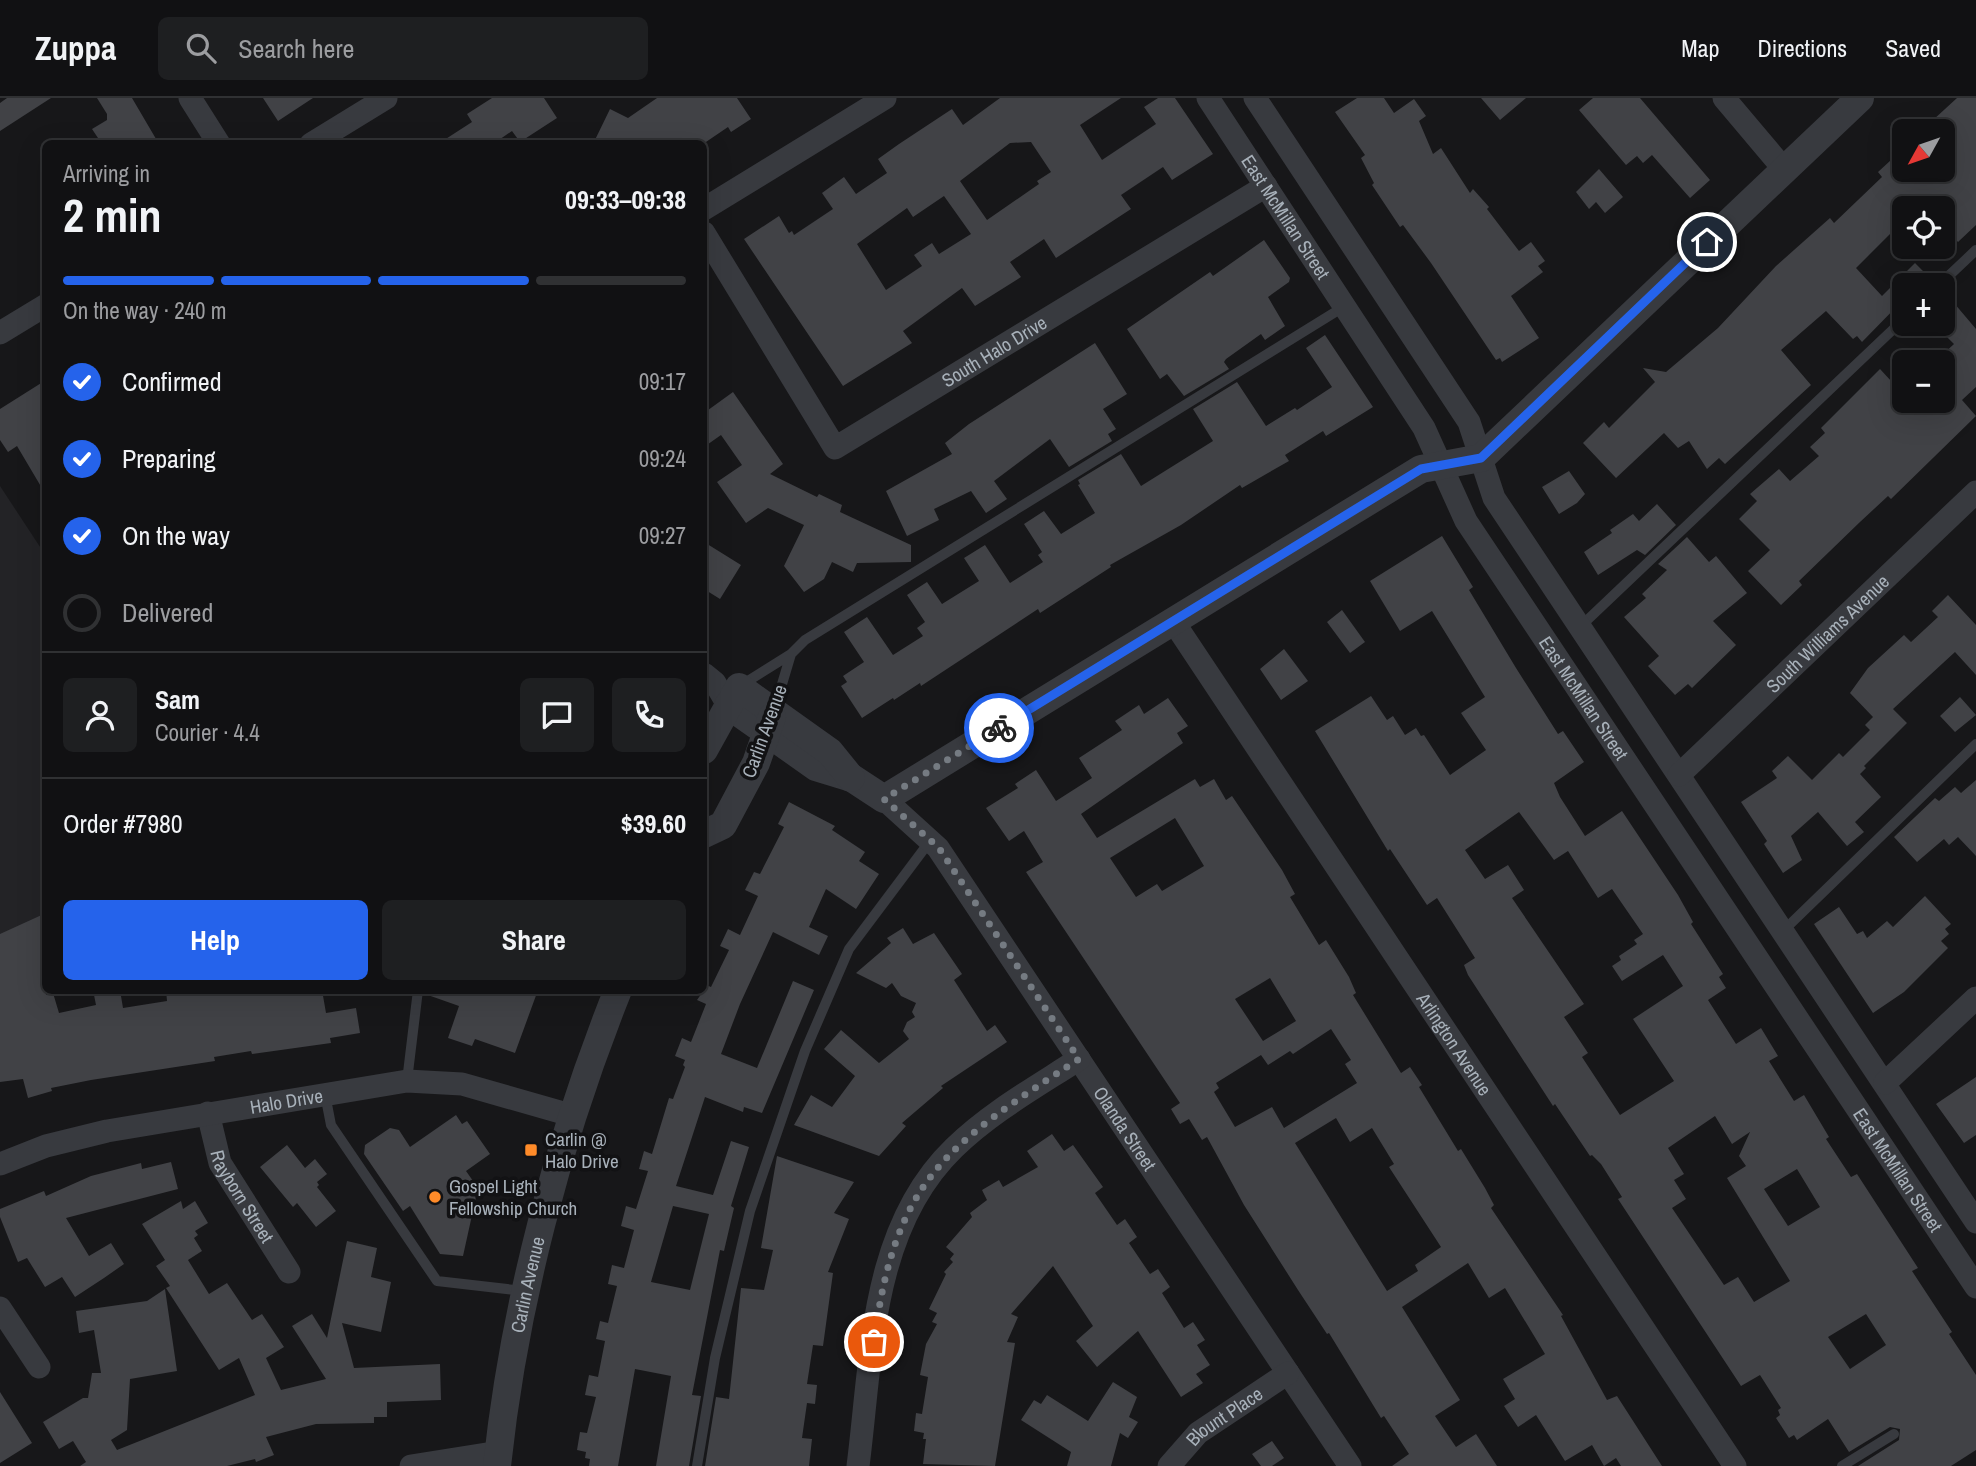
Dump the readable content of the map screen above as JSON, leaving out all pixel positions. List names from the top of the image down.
{
  "streets": {
    "street": [
      "East McMillan Street",
      "South Halo Drive",
      "South Williams Avenue",
      "Carlin Avenue",
      "Arlington Avenue",
      "Halo Drive",
      "Olanda Street",
      "Rayborn Street",
      "Blount Place"
    ]
  },
  "crossings": [
    ["East McMillan Street", "South Halo Drive"],
    ["East McMillan Street", "South Williams Avenue"],
    ["East McMillan Street", "Carlin Avenue"],
    ["Carlin Avenue", "Halo Drive"],
    ["Carlin Avenue", "Olanda Street"],
    ["Halo Drive", "Rayborn Street"],
    ["Olanda Street", "Blount Place"]
  ],
  "places": {
    "transit": ["Carlin @ Halo Drive"],
    "other": ["Gospel Light Fellowship Church"]
  },
  "north": "bottom left",
  "page": {
    "header": "Zuppa",
    "search": "Search here",
    "nav": ["Map", "Directions", "Saved"],
    "map_buttons": ["+", "−"],
    "heading": ["2 min", "Arriving in", "09:33–09:38"],
    "panel": [
      "Sam",
      "Courier · 4.4",
      "Order #7980",
      "$39.60"
    ],
    "bar": "On the way · 240 m",
    "list": [
      ["Confirmed", "09:17"],
      ["Preparing", "09:24"],
      ["On the way", "09:27"],
      "Delivered"
    ],
    "buttons": ["Help", "Share"]
  }
}
